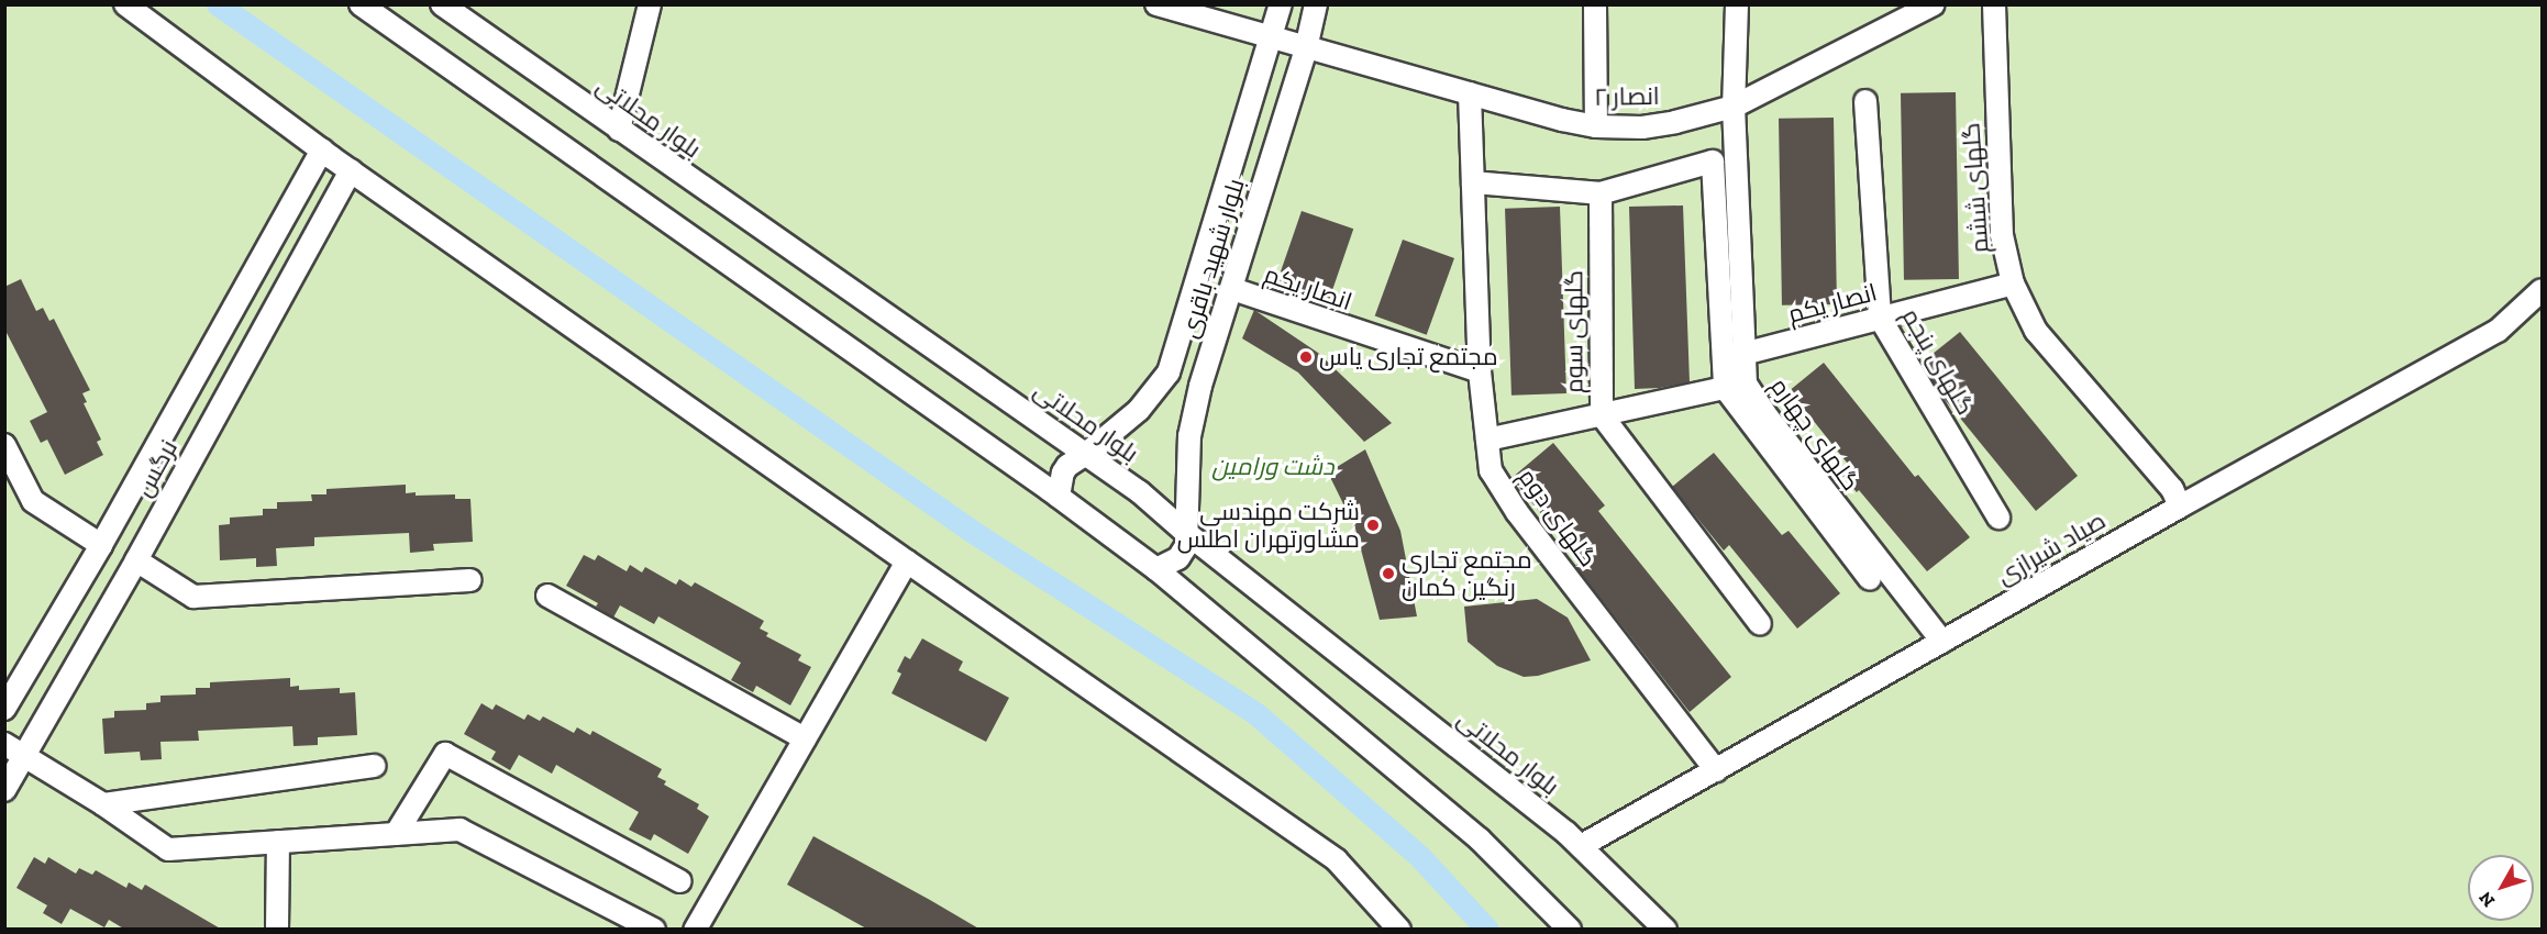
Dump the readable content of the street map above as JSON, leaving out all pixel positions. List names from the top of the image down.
{
  "streets": {
    "street": [
      "انصار ۲",
      "بلوار محلاتی",
      "گلهای ششم",
      "بلوار شهید باقری",
      "انصار یکم",
      "گلهای سوم",
      "گلهای پنجم",
      "گلهای چهارم",
      "نرگس",
      "گلهای دوم",
      "صیاد شیرازی"
    ]
  },
  "crossings": [
    ["انصار ۲", "بلوار شهید باقری"],
    ["انصار ۲", "گلهای چهارم"],
    ["انصار ۲", "گلهای دوم"],
    ["بلوار محلاتی", "بلوار شهید باقری"],
    ["بلوار محلاتی", "صیاد شیرازی"],
    ["گلهای ششم", "انصار یکم"],
    ["گلهای ششم", "صیاد شیرازی"],
    ["بلوار شهید باقری", "انصار یکم"],
    ["انصار یکم", "گلهای پنجم"],
    ["انصار یکم", "گلهای چهارم"],
    ["انصار یکم", "گلهای دوم"],
    ["گلهای چهارم", "صیاد شیرازی"],
    ["گلهای دوم", "صیاد شیرازی"]
  ],
  "parks": ["دشت ورامین"],
  "places": ["مجتمع تجاری یاس", "شرکت مهندسی مشاورتهران اطلس", "مجتمع تجاری رنگین کمان"],
  "north": "bottom left"
}
